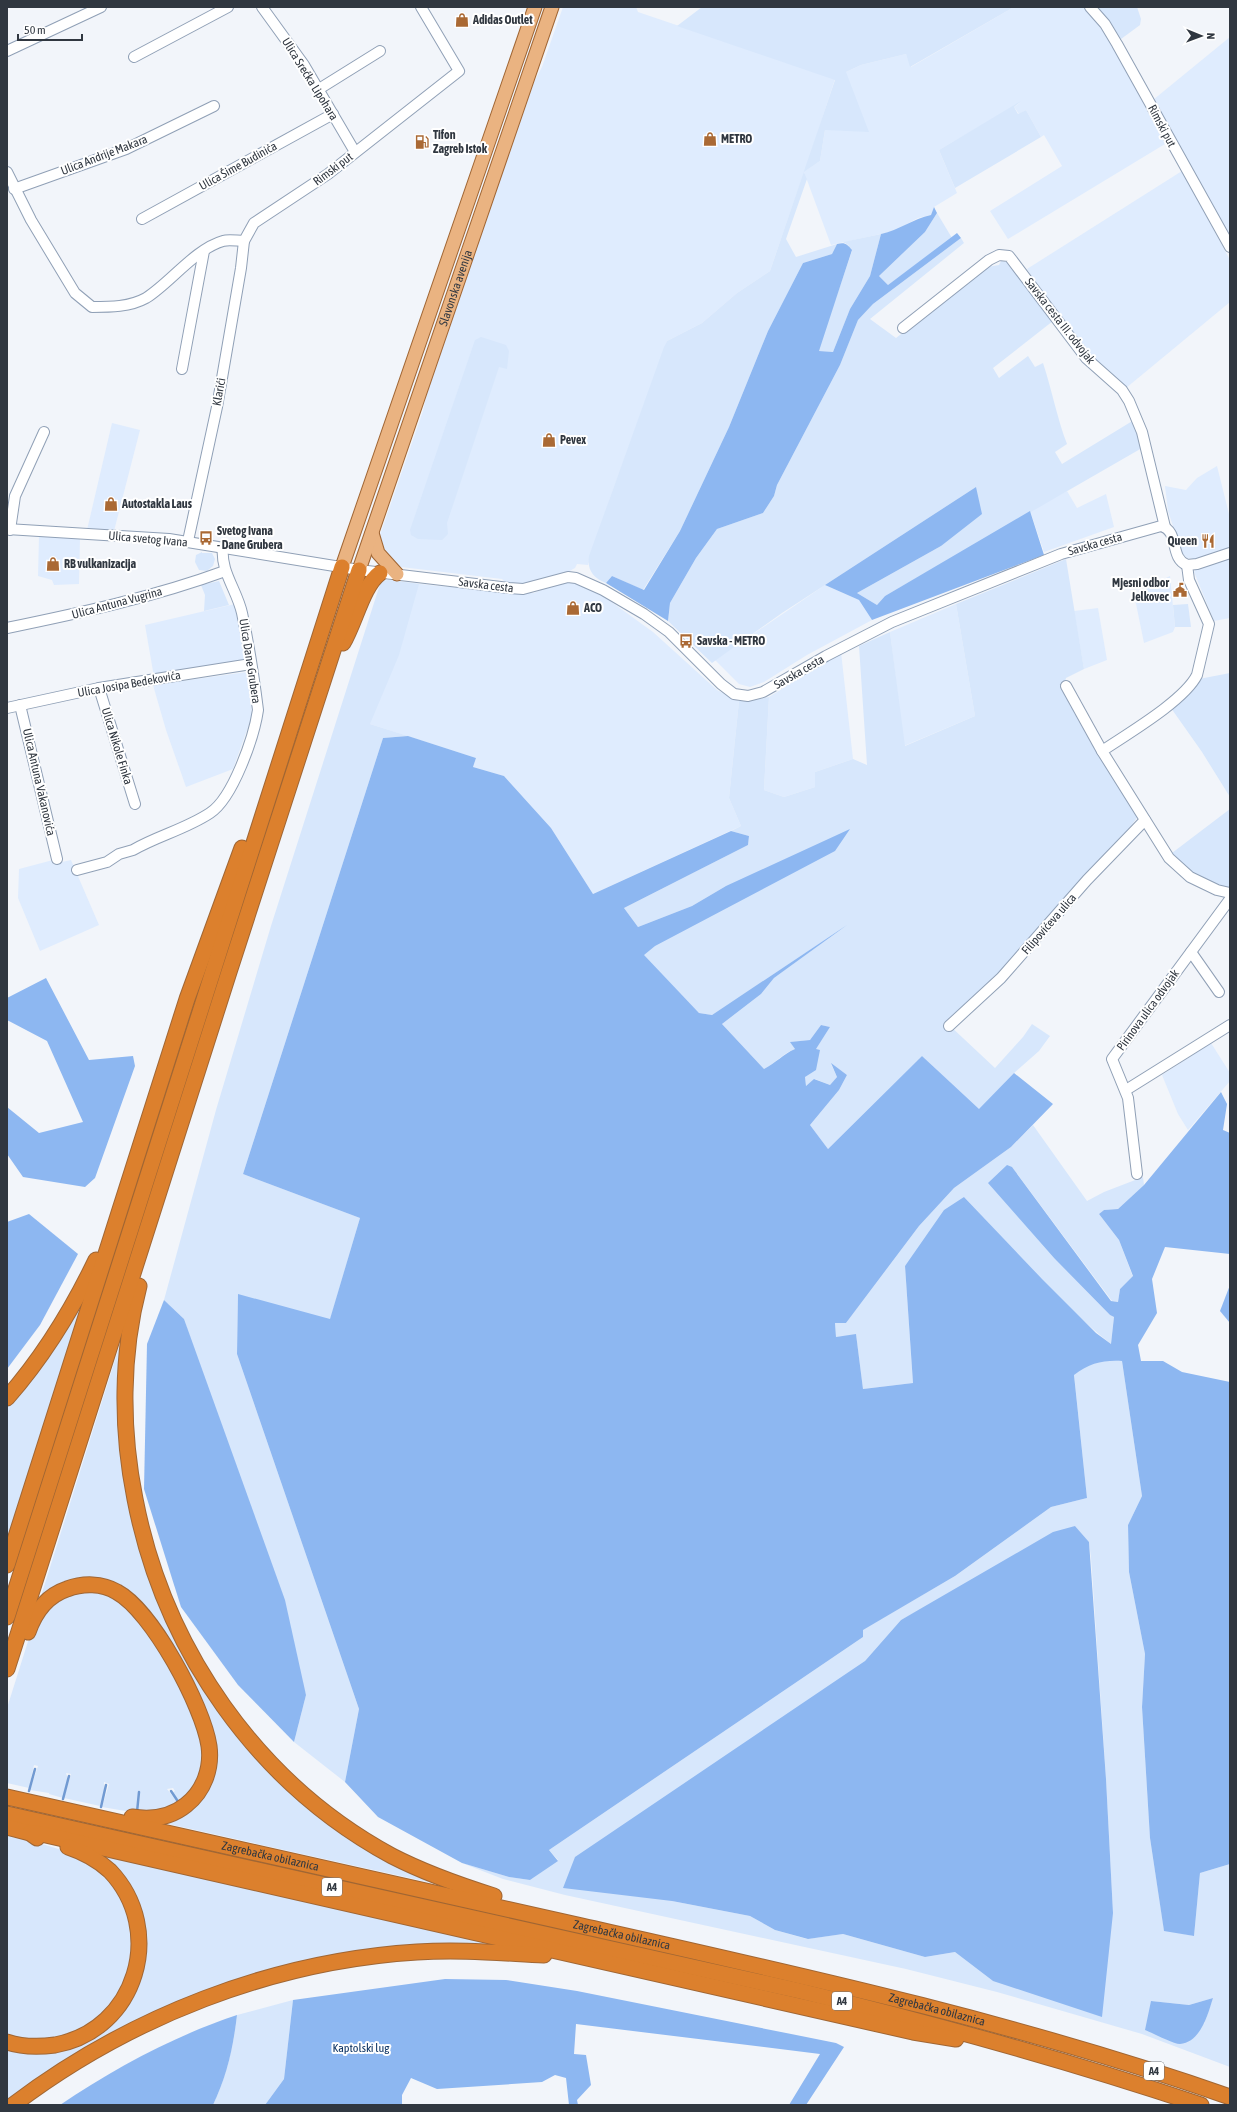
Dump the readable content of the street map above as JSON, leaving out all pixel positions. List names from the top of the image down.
{
  "streets": {
    "highway": ["Zagrebačka obilaznica", "A4"],
    "main road": ["Slavonska avenija"],
    "street": [
      "Ulica Srećka Lipohara",
      "Rimski put",
      "Ulica Andrije Makara",
      "Ulica Šime Budinića",
      "Savska cesta III. odvojak",
      "Klarići",
      "Ulica svetog Ivana",
      "Savska cesta",
      "Ulica Antuna Vugrina",
      "Ulica Dane Grubera",
      "Ulica Josipa Bedekovića",
      "Ulica Nikole Finka",
      "Ulica Antuna Vakanovića",
      "Filipovićeva ulica",
      "Pirinova ulica odvojak"
    ]
  },
  "crossings": [
    ["Ulica Srećka Lipohara", "Rimski put"],
    ["Ulica Srećka Lipohara", "Ulica Šime Budinića"],
    ["Rimski put", "Klarići"],
    ["Slavonska avenija", "Ulica svetog Ivana"],
    ["Slavonska avenija", "Savska cesta"],
    ["Savska cesta III. odvojak", "Savska cesta"],
    ["Klarići", "Ulica svetog Ivana"],
    ["Ulica svetog Ivana", "Savska cesta"],
    ["Ulica svetog Ivana", "Ulica Dane Grubera"],
    ["Ulica Antuna Vugrina", "Ulica Dane Grubera"],
    ["Ulica Dane Grubera", "Ulica Josipa Bedekovića"],
    ["Ulica Josipa Bedekovića", "Ulica Nikole Finka"],
    ["Ulica Josipa Bedekovića", "Ulica Antuna Vakanovića"]
  ],
  "parks": ["Kaptolski lug"],
  "places": {
    "shop": [
      "Adidas Outlet",
      "METRO",
      "Pevex",
      "Autostakla Laus",
      "RB vulkanizacija",
      "ACO"
    ],
    "fuel station": ["Tifon Zagreb Istok"],
    "bus stop": ["Svetog Ivana - Dane Grubera", "Savska - METRO"],
    "restaurant": ["Queen"],
    "public building": ["Mjesni odbor Jelkovec"]
  },
  "scale_bar": "50 m",
  "north": "right"
}
